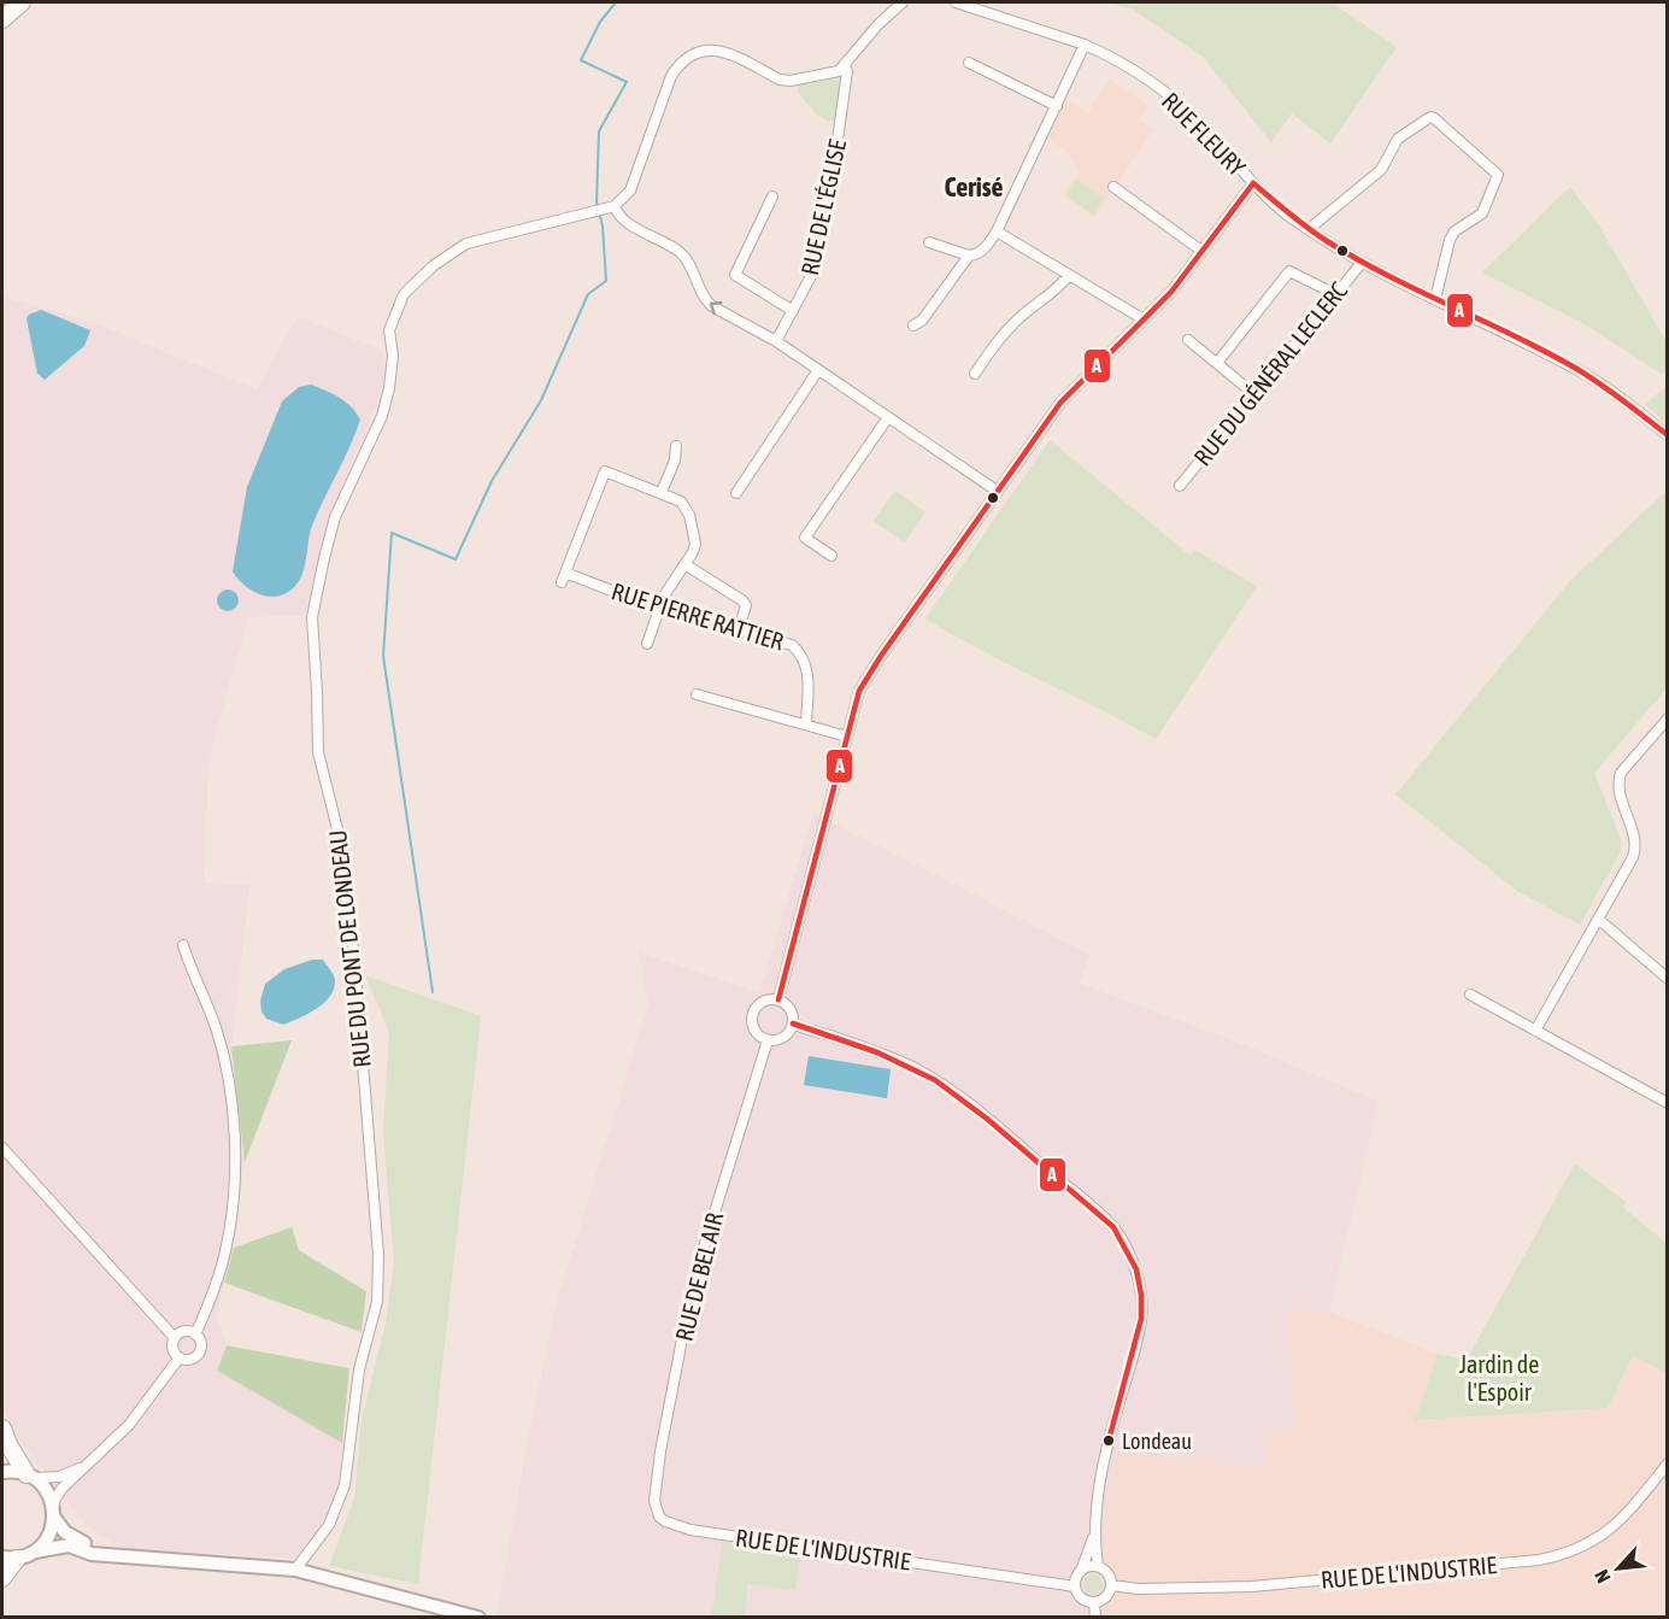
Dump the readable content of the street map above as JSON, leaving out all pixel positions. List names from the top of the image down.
{
  "streets": {
    "street": [
      "RUE FLEURY",
      "RUE DE L'ÉGLISE",
      "RUE DU GÉNÉRAL LECLERC",
      "RUE PIERRE RATTIER",
      "RUE DU PONT DE LONDEAU",
      "RUE DE BEL AIR",
      "RUE DE L'INDUSTRIE"
    ]
  },
  "crossings": [
    ["RUE FLEURY", "RUE DU GÉNÉRAL LECLERC"],
    ["RUE DE BEL AIR", "RUE DE L'INDUSTRIE"]
  ],
  "districts": ["Cerisé"],
  "parks": ["Jardin de l'Espoir"],
  "places": ["Londeau"],
  "lines": ["transit line A"],
  "north": "bottom left"
}
